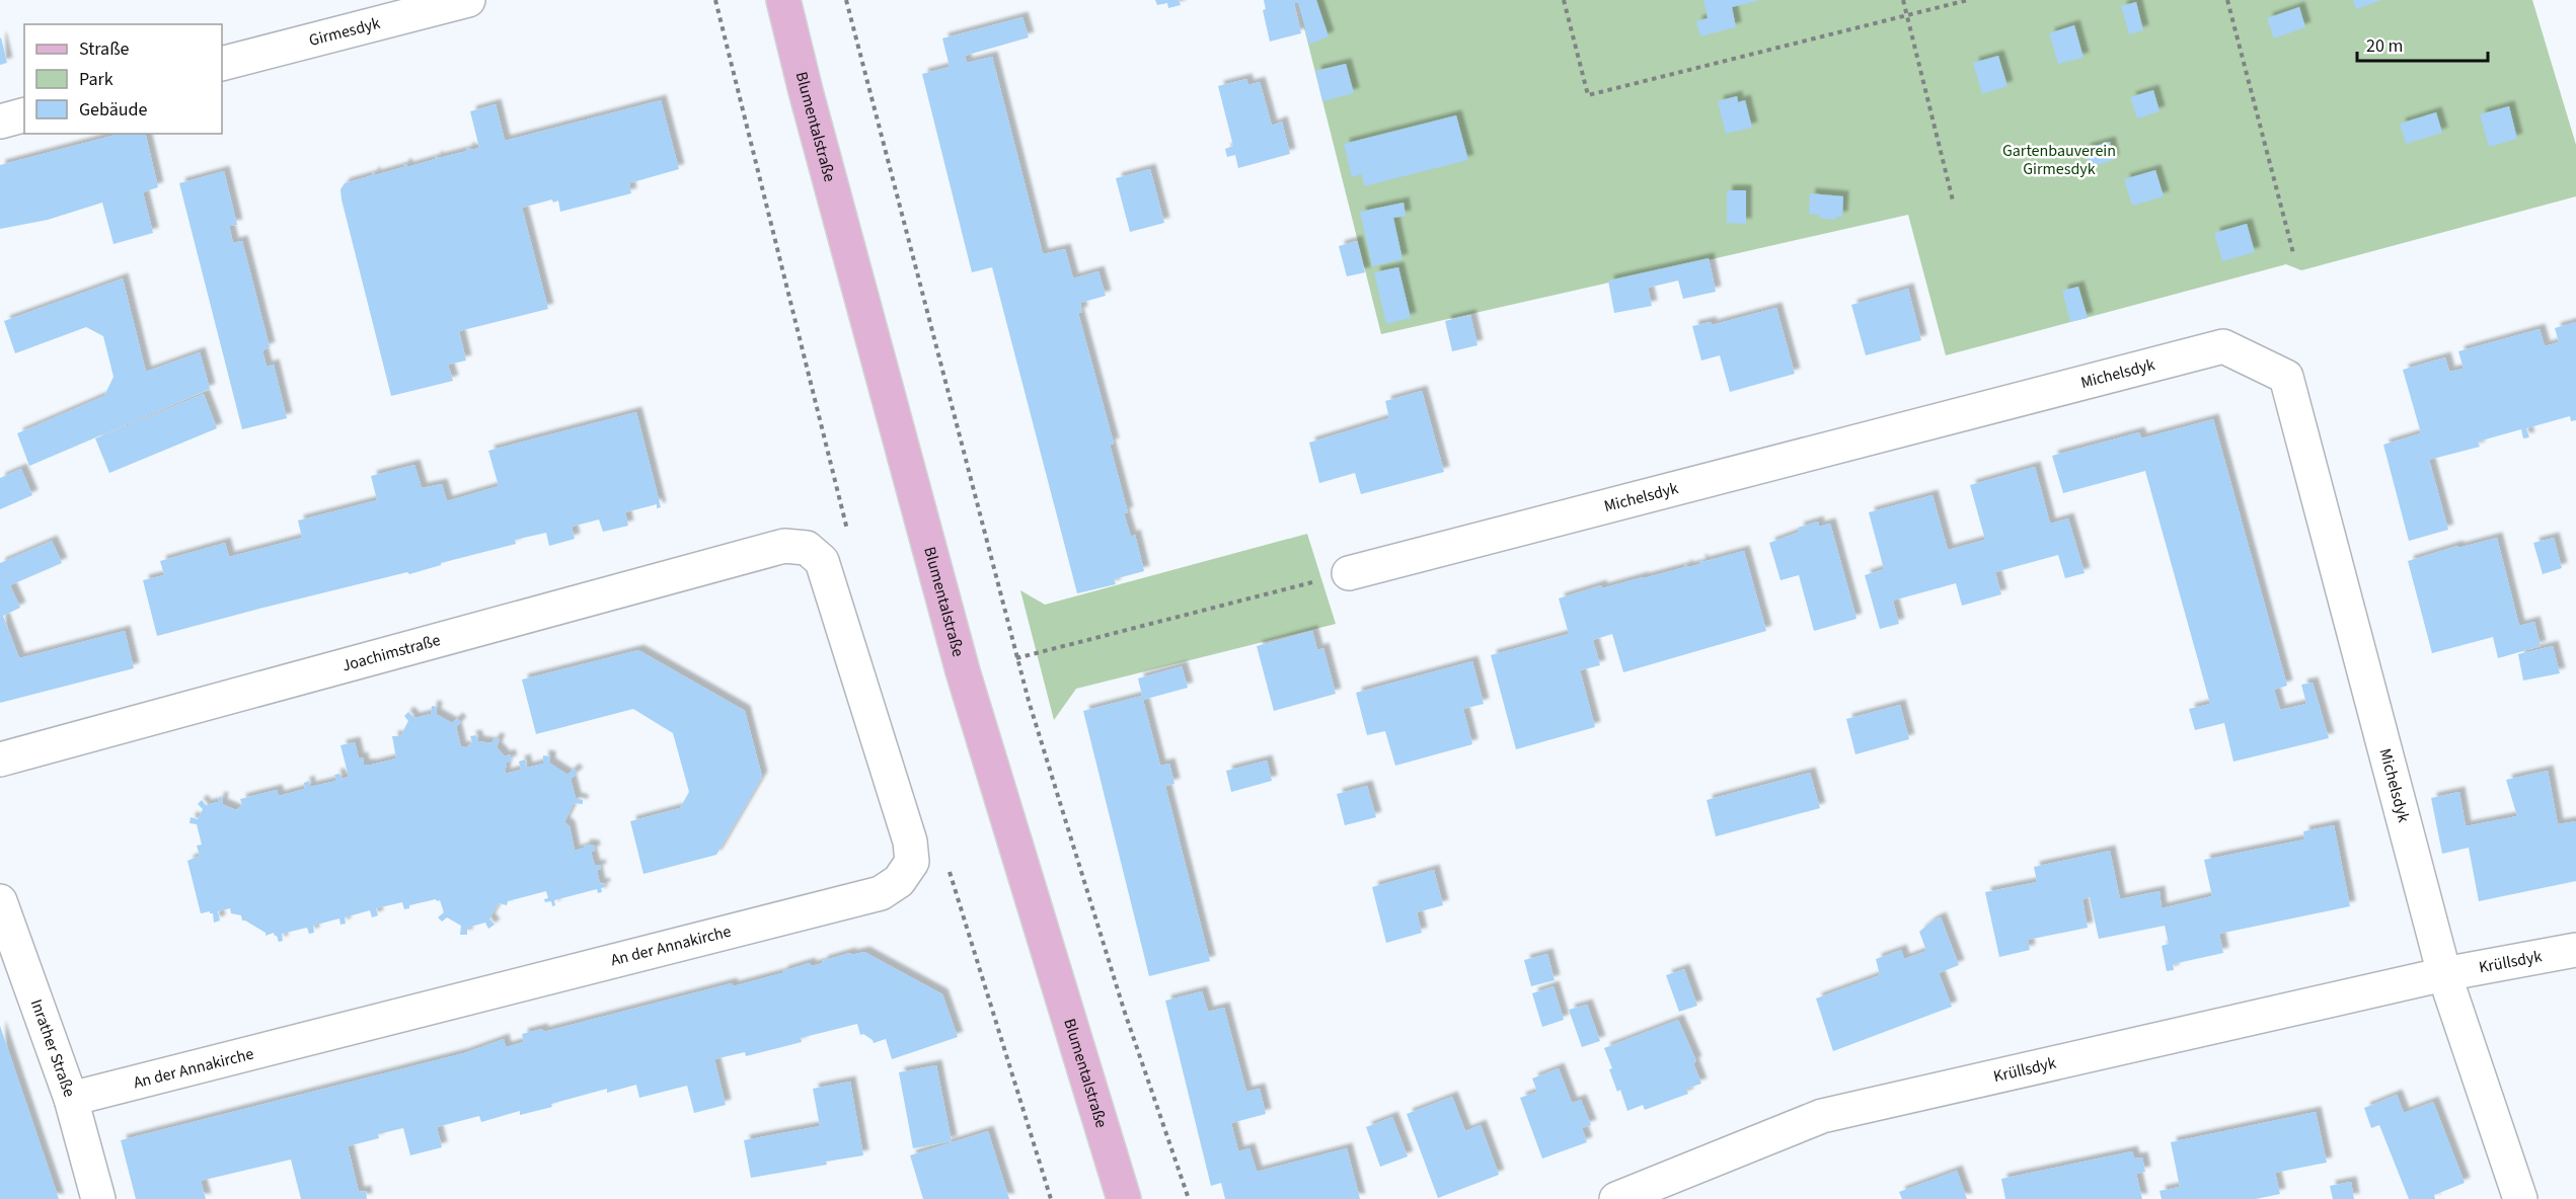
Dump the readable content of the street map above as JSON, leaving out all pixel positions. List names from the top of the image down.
{
  "streets": {
    "main road": ["Blumentalstraße"],
    "street": [
      "Girmesdyk",
      "Michelsdyk",
      "Joachimstraße",
      "An der Annakirche",
      "Krüllsdyk",
      "Inrather Straße"
    ]
  },
  "crossings": [
    ["Michelsdyk", "Krüllsdyk"],
    ["Joachimstraße", "An der Annakirche"],
    ["An der Annakirche", "Inrather Straße"]
  ],
  "parks": ["Gartenbauverein Girmesdyk"],
  "legend": ["Straße", "Park", "Gebäude"],
  "scale_bar": "20 m"
}
